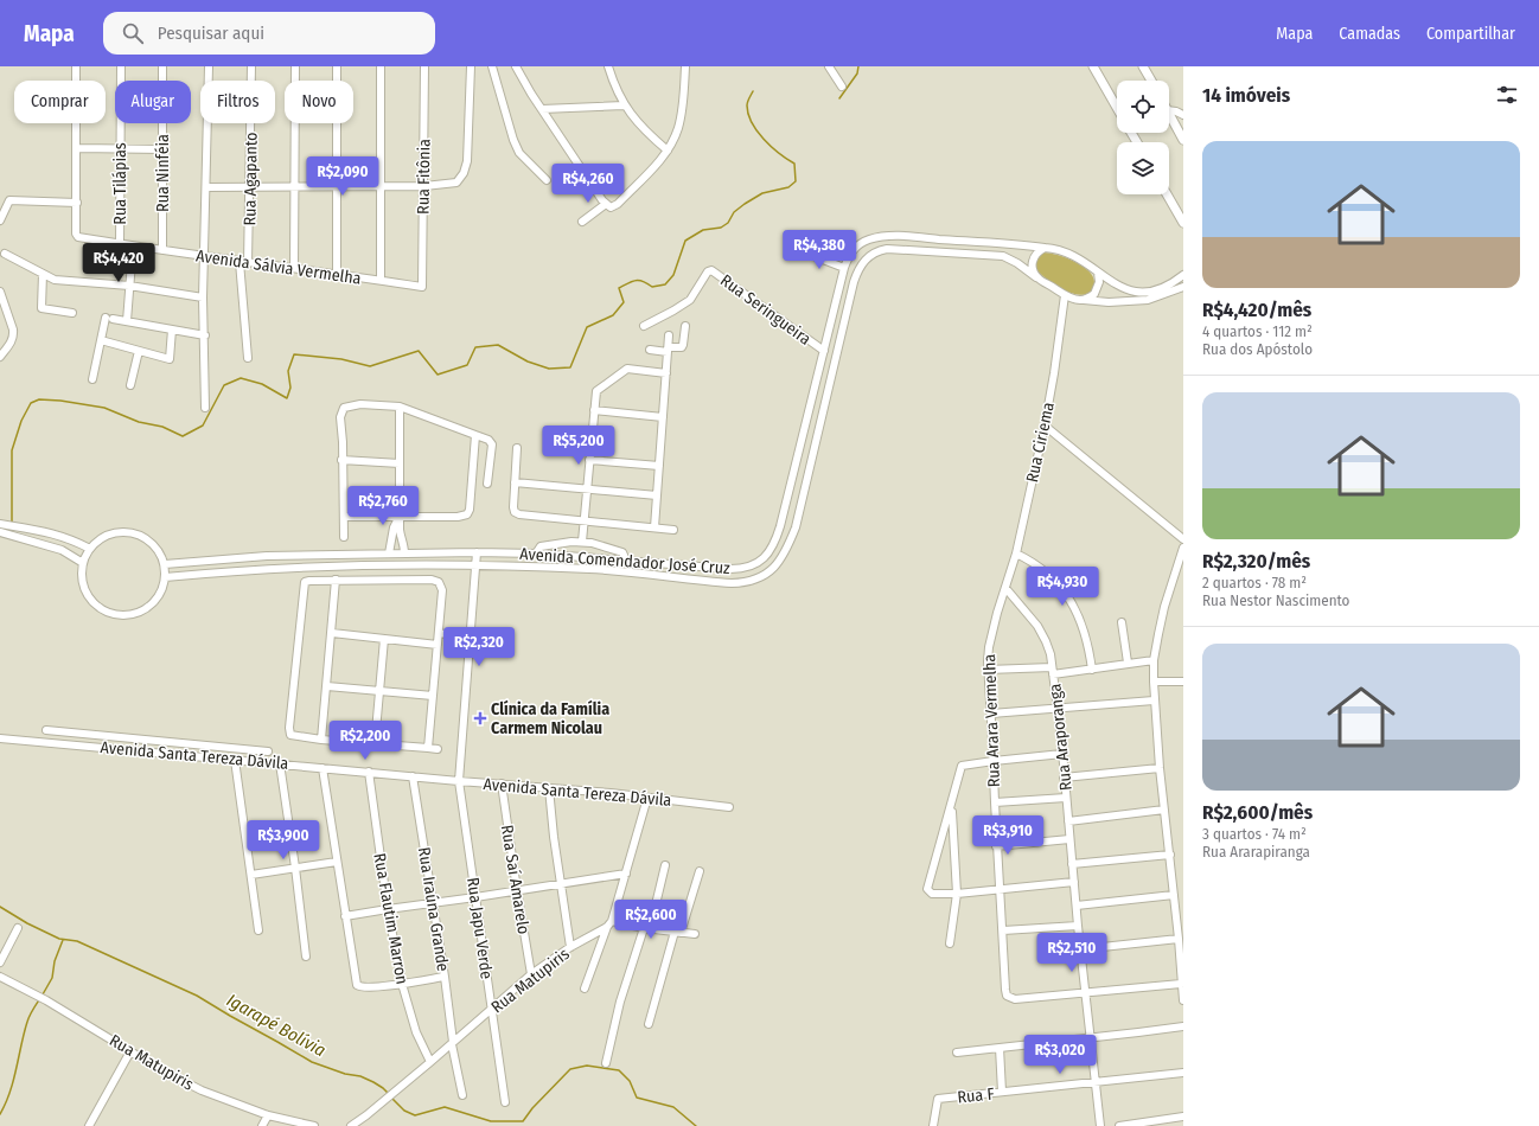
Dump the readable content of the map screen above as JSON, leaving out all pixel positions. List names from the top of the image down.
{
  "streets": {
    "street": [
      "Rua Ninféia",
      "Rua Fitônia",
      "Rua Agapanto",
      "Rua Tilápias",
      "Avenida Sálvia Vermelha",
      "Rua Seringueira",
      "Rua Ciriema",
      "Avenida Comendador José Cruz",
      "Rua Arara Vermelha",
      "Rua Araporanga",
      "Avenida Santa Tereza Dávila",
      "Rua Saí Amarelo",
      "Rua Iraúna Grande",
      "Rua Flautim Marron",
      "Rua Japu Verde",
      "Rua Matupiris",
      "Rua F"
    ]
  },
  "crossings": [
    ["Rua Ninféia", "Avenida Sálvia Vermelha"],
    ["Rua Fitônia", "Avenida Sálvia Vermelha"],
    ["Rua Agapanto", "Avenida Sálvia Vermelha"],
    ["Rua Tilápias", "Avenida Sálvia Vermelha"],
    ["Rua Seringueira", "Avenida Comendador José Cruz"],
    ["Rua Ciriema", "Avenida Comendador José Cruz"],
    ["Rua Ciriema", "Rua Arara Vermelha"],
    ["Rua Ciriema", "Rua Araporanga"],
    ["Avenida Comendador José Cruz", "Rua Japu Verde"],
    ["Rua Arara Vermelha", "Rua Araporanga"],
    ["Rua Araporanga", "Rua F"],
    ["Avenida Santa Tereza Dávila", "Rua Saí Amarelo"],
    ["Avenida Santa Tereza Dávila", "Rua Iraúna Grande"],
    ["Avenida Santa Tereza Dávila", "Rua Flautim Marron"],
    ["Avenida Santa Tereza Dávila", "Rua Japu Verde"],
    ["Rua Saí Amarelo", "Rua Matupiris"],
    ["Rua Iraúna Grande", "Rua Matupiris"],
    ["Rua Flautim Marron", "Rua Matupiris"],
    ["Rua Japu Verde", "Rua Matupiris"]
  ],
  "water": ["Igarapé Bolívia"],
  "places": {
    "health": ["Clínica da Família Carmem Nicolau"]
  },
  "page": {
    "header": "Mapa",
    "search": "Pesquisar aqui",
    "nav": ["Mapa", "Camadas", "Compartilhar"],
    "heading": "14 imóveis",
    "chip": [
      "Comprar",
      "Alugar",
      "Filtros",
      "Novo"
    ],
    "list": [
      {
        "name": "R$4,420/mês",
        "note": "4 quartos · 112 m² · Rua dos Apóstolo"
      },
      {
        "name": "R$2,320/mês",
        "note": "2 quartos · 78 m² · Rua Nestor Nascimento"
      },
      {
        "name": "R$2,600/mês",
        "note": "3 quartos · 74 m² · Rua Ararapiranga"
      }
    ],
    "price": [
      "R$2,090",
      "R$4,260",
      "R$4,380",
      "R$4,420",
      "R$5,200",
      "R$2,760",
      "R$4,930",
      "R$2,320",
      "R$2,200",
      "R$3,910",
      "R$3,900",
      "R$2,600",
      "R$2,510",
      "R$3,020"
    ]
  }
}
